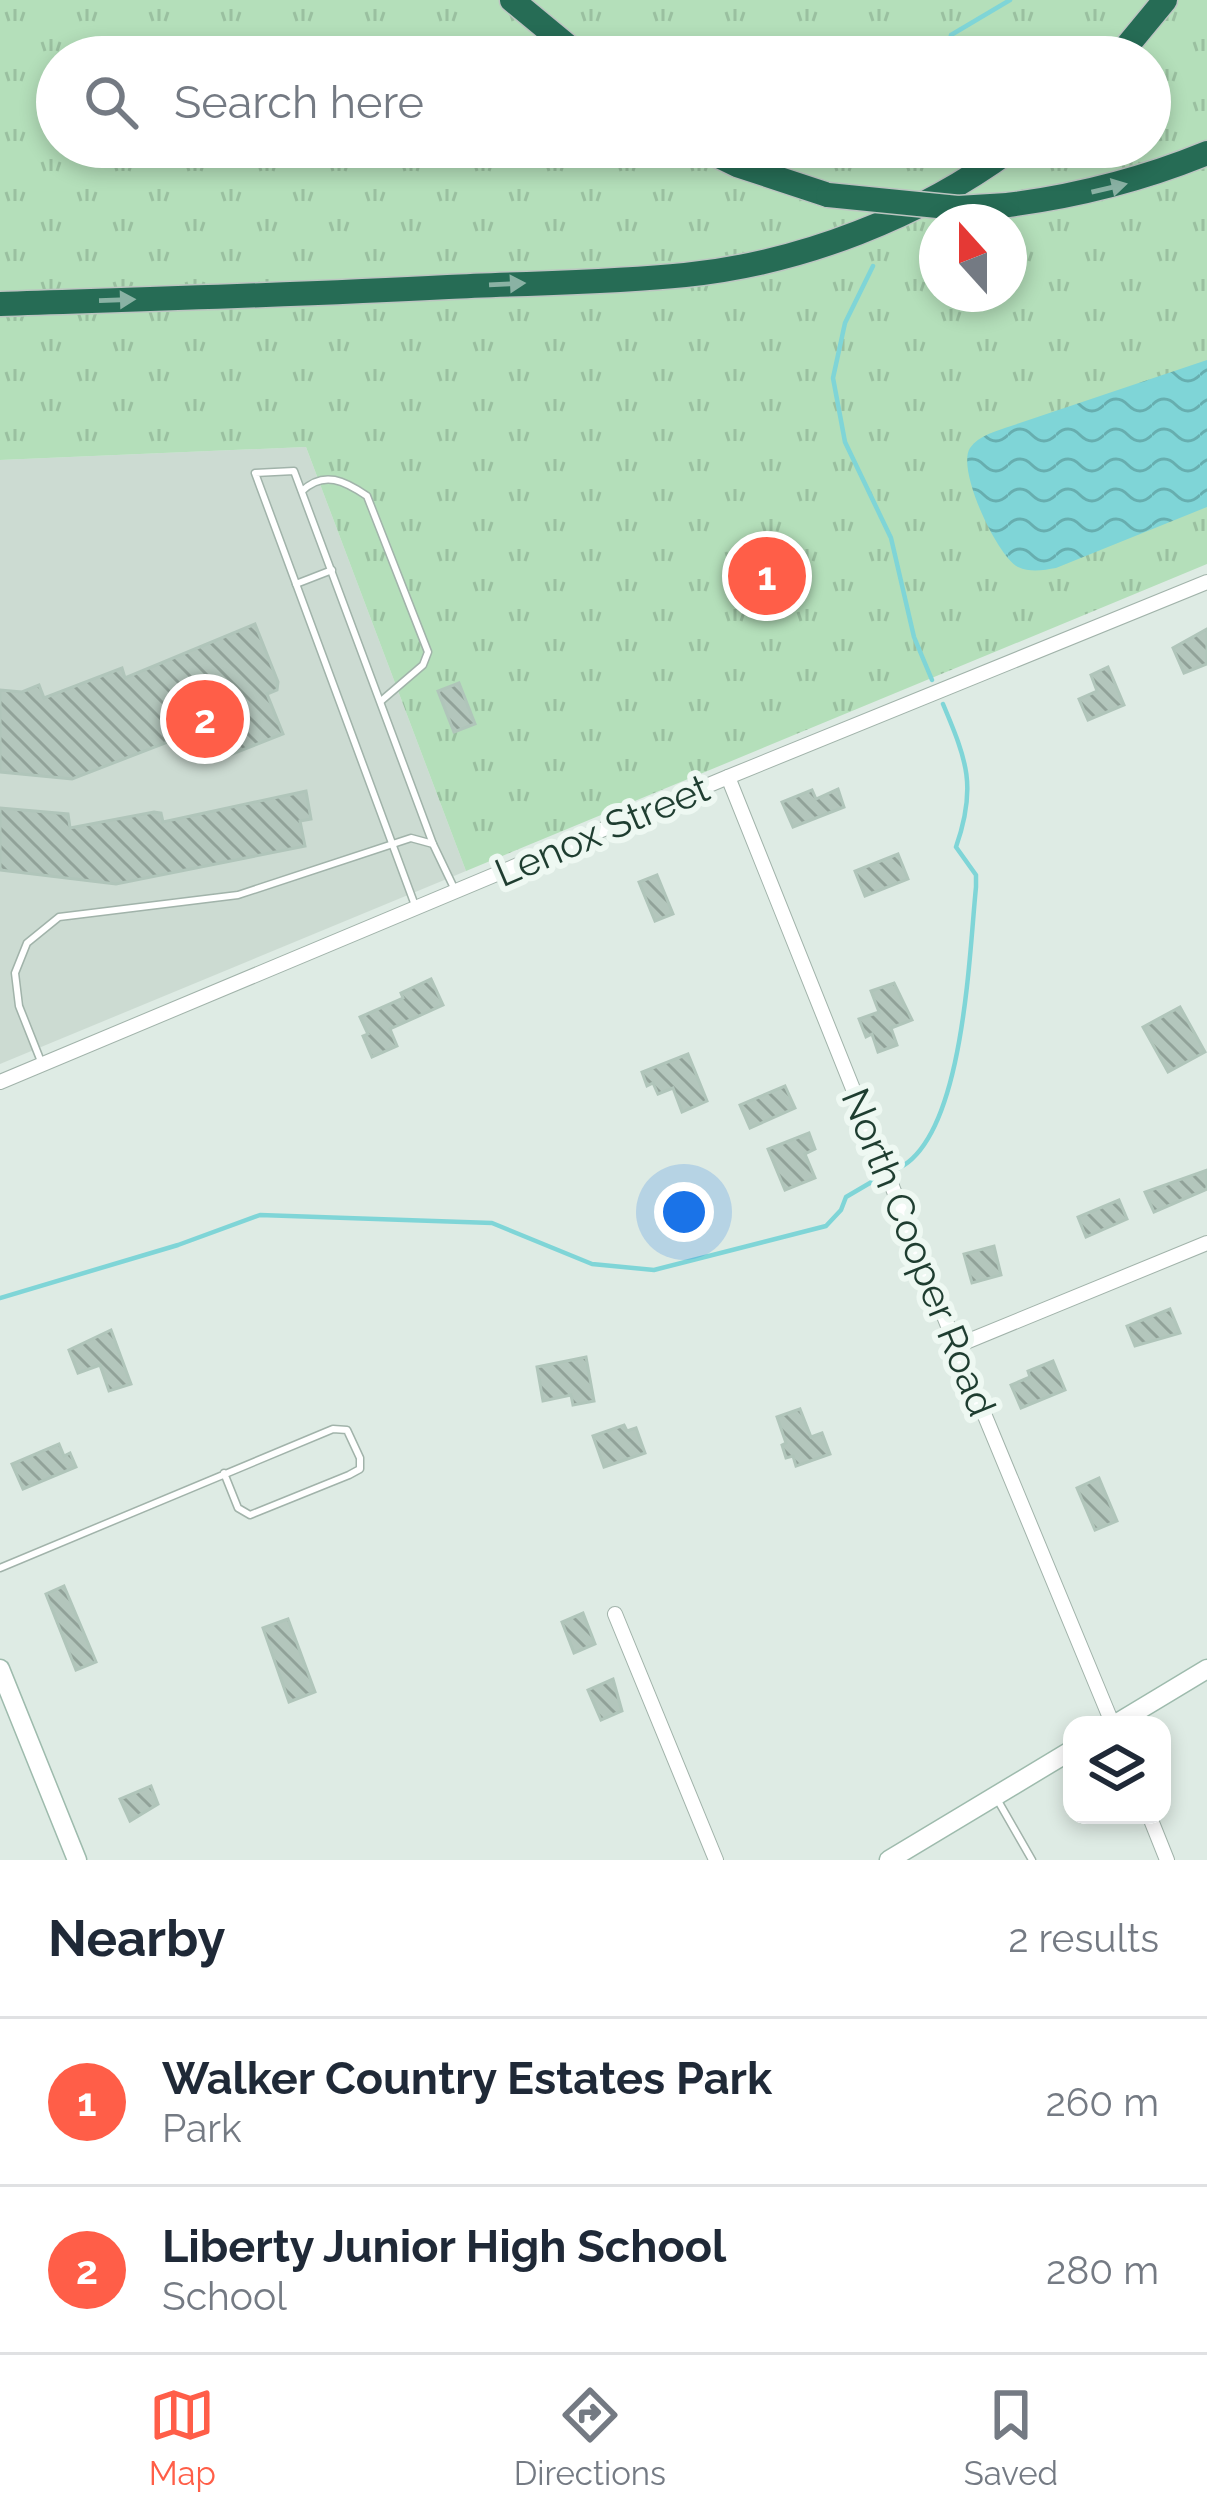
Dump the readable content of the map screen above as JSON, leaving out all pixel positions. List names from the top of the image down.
{
  "streets": {
    "street": ["Lenox Street", "North Cooper Road"]
  },
  "crossings": [
    ["Lenox Street", "North Cooper Road"]
  ],
  "north": "top",
  "page": {
    "search": "Search here",
    "pins": ["1", "2"],
    "heading": ["Nearby", "2 results"],
    "list": [
      {
        "mark": "1",
        "name": "Walker Country Estates Park",
        "note": "Park",
        "value": "260 m"
      },
      {
        "mark": "2",
        "name": "Liberty Junior High School",
        "note": "School",
        "value": "280 m"
      }
    ],
    "nav": ["Map", "Directions", "Saved"]
  }
}
